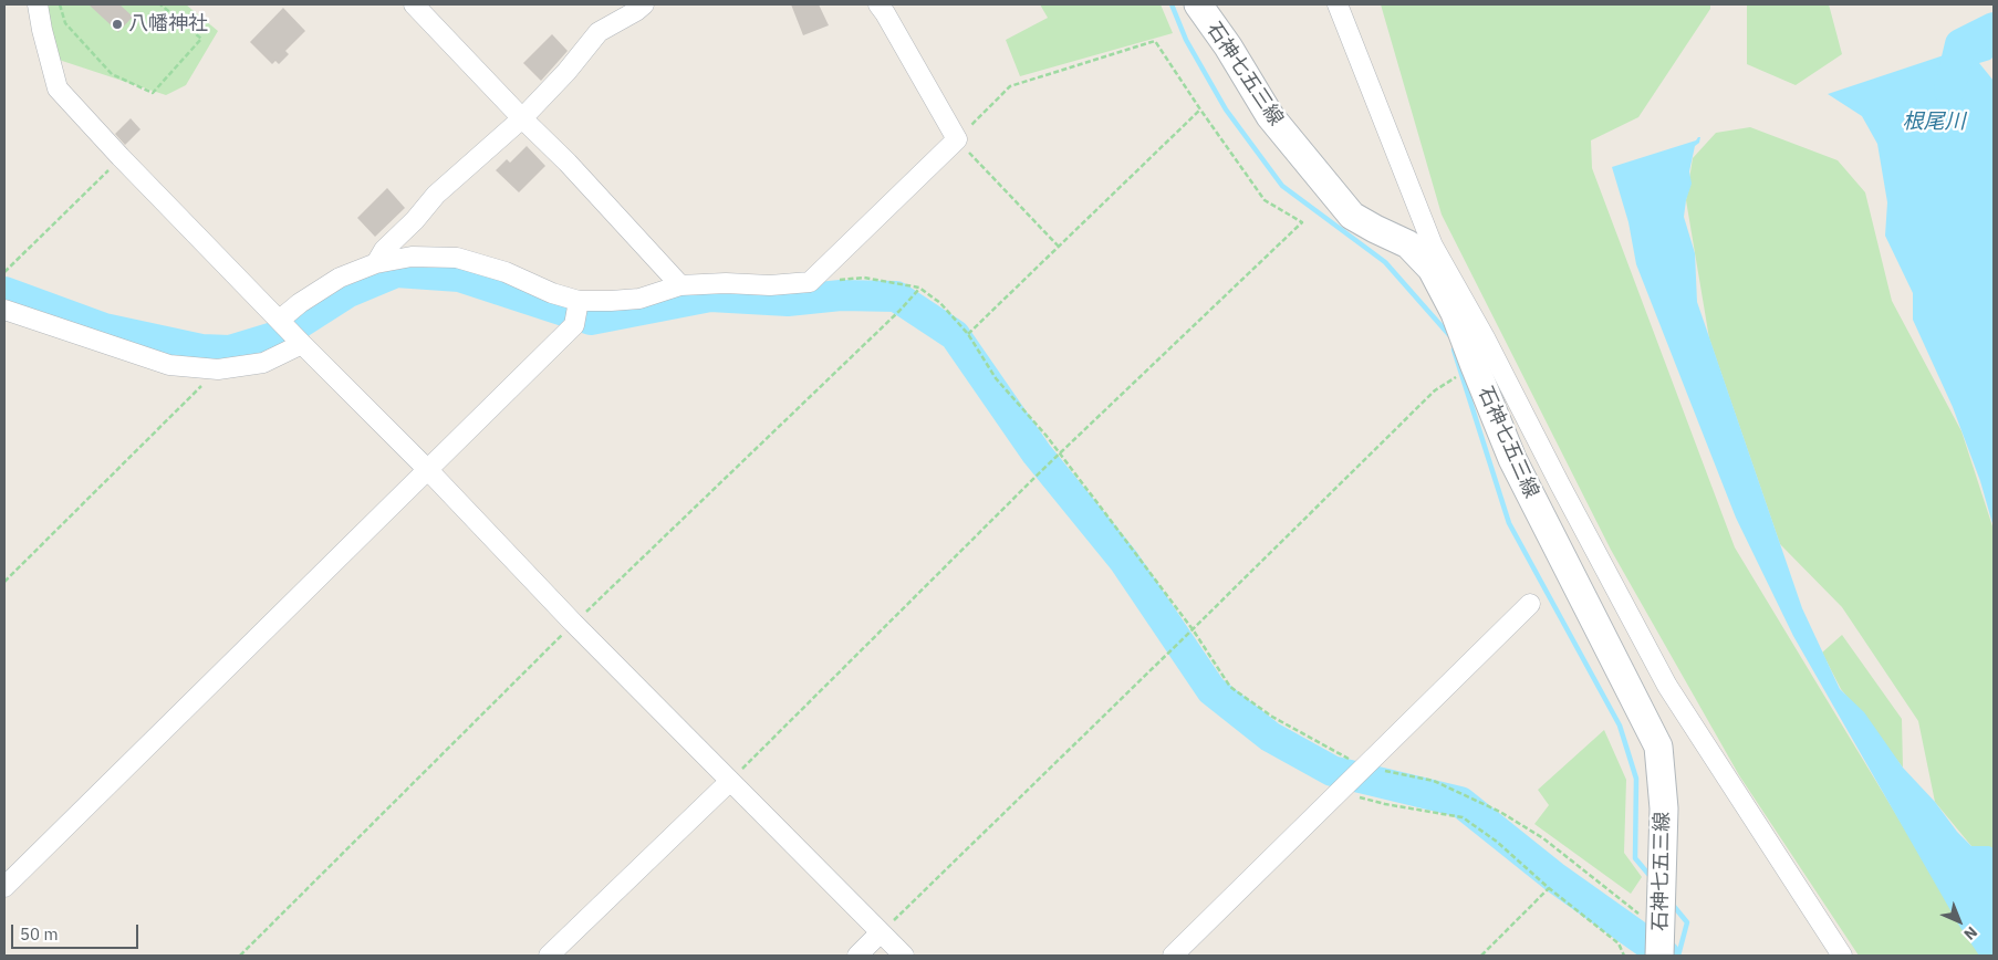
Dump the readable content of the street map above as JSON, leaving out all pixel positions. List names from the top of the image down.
{
  "streets": {
    "main road": ["石神七五三線"]
  },
  "water": ["根尾川"],
  "places": ["八幡神社"],
  "scale_bar": "50 m",
  "north": "bottom right"
}
